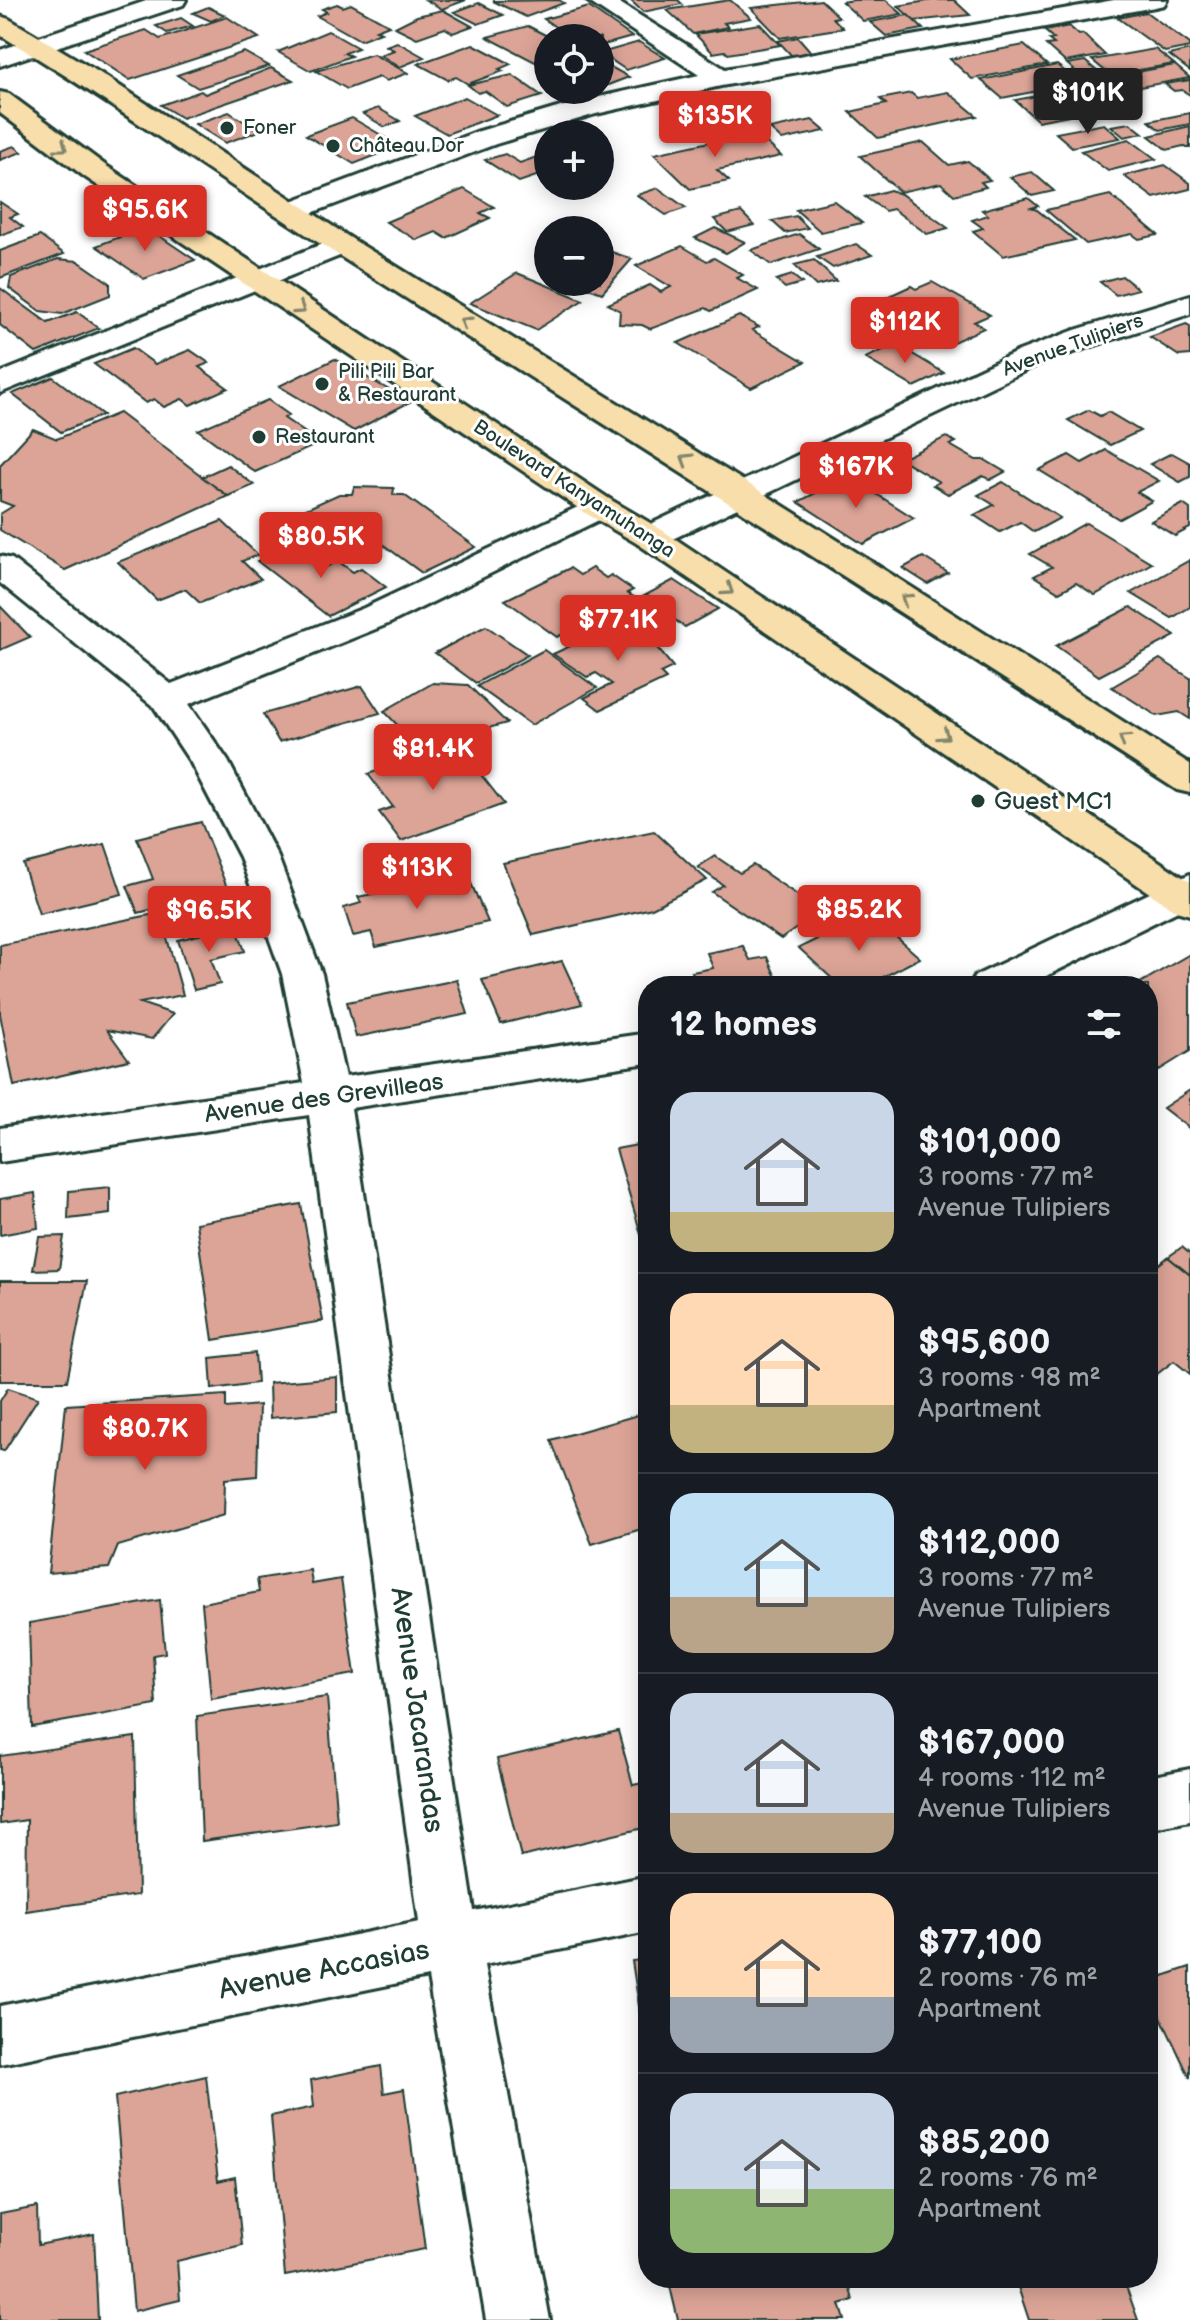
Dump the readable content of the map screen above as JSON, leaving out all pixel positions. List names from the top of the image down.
{
  "streets": {
    "main road": ["Boulevard Kanyamuhanga"],
    "street": [
      "Avenue Tulipiers",
      "Avenue des Grevilleas",
      "Avenue Jacarandas",
      "Avenue Accasias"
    ]
  },
  "crossings": [
    ["Avenue Tulipiers", "Boulevard Kanyamuhanga"],
    ["Avenue des Grevilleas", "Avenue Jacarandas"],
    ["Avenue Jacarandas", "Avenue Accasias"]
  ],
  "places": [
    "Foner",
    "Château Dor",
    "Pili Pili Bar & Restaurant",
    "Restaurant",
    "Guest MC1"
  ],
  "page": {
    "map_buttons": ["+", "−"],
    "price": [
      "$101K",
      "$135K",
      "$95.6K",
      "$112K",
      "$167K",
      "$80.5K",
      "$77.1K",
      "$81.4K",
      "$113K",
      "$85.2K",
      "$96.5K",
      "$80.7K"
    ],
    "heading": "12 homes",
    "list": [
      {
        "name": "$101,000",
        "note": "3 rooms · 77 m² · Avenue Tulipiers"
      },
      {
        "name": "$95,600",
        "note": "3 rooms · 98 m² · Apartment"
      },
      {
        "name": "$112,000",
        "note": "3 rooms · 77 m² · Avenue Tulipiers"
      },
      {
        "name": "$167,000",
        "note": "4 rooms · 112 m² · Avenue Tulipiers"
      },
      {
        "name": "$77,100",
        "note": "2 rooms · 76 m² · Apartment"
      },
      {
        "name": "$85,200",
        "note": "2 rooms · 76 m² · Apartment"
      }
    ]
  }
}
